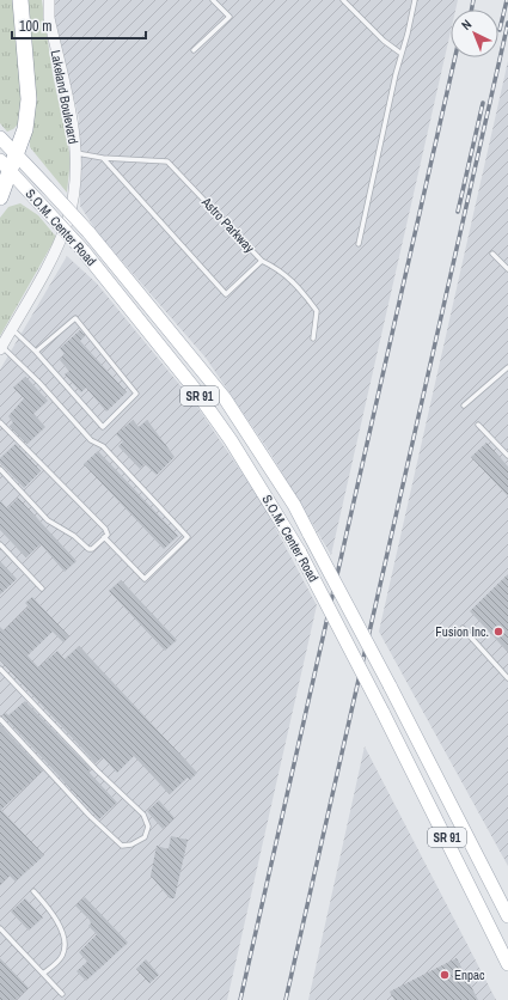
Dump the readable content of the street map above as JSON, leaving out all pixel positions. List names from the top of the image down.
{
  "streets": {
    "main road": ["S.O.M. Center Road", "SR 91"],
    "street": ["Lakeland Boulevard"],
    "lane": ["Astro Parkway"]
  },
  "crossings": [
    ["Lakeland Boulevard", "Astro Parkway"]
  ],
  "places": ["Fusion Inc.", "Enpac"],
  "scale_bar": "100 m",
  "north": "top left"
}
